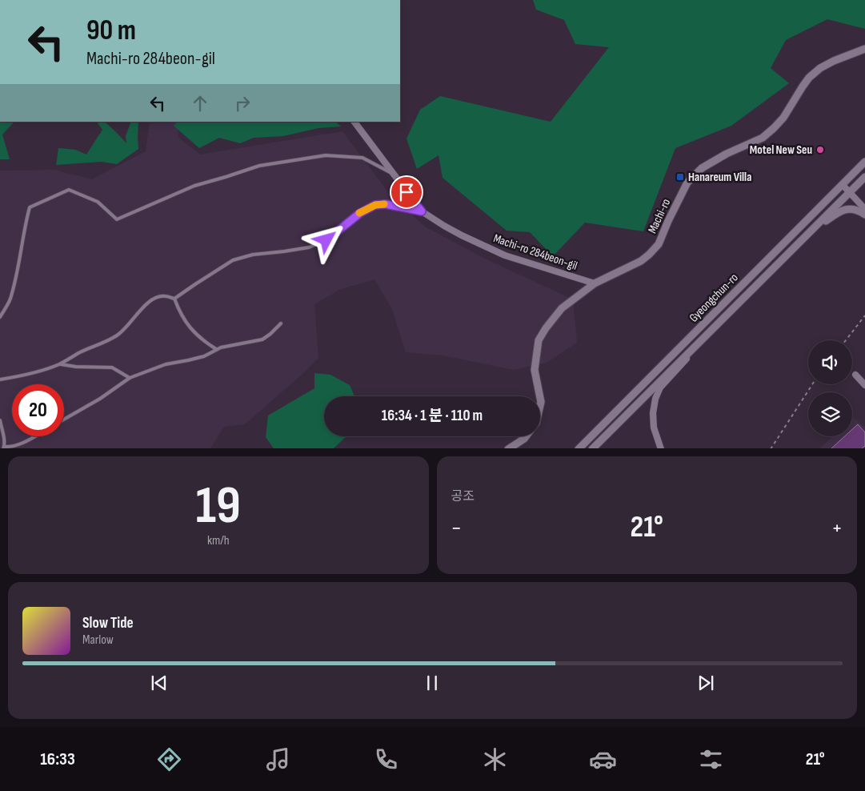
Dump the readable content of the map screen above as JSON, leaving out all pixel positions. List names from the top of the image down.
{
  "streets": {
    "street": ["Machi-ro", "Machi-ro 284beon-gil", "Gyeongchun-ro"]
  },
  "crossings": [
    ["Machi-ro", "Machi-ro 284beon-gil"]
  ],
  "places": {
    "other": ["Motel New Seu"],
    "transit": ["Hanareum Villa"]
  },
  "page": {
    "turn": ["90 m", "Machi-ro 284beon-gil"],
    "limit": "20",
    "trip": "16:34 · 1 분 · 110 m",
    "tile": [
      ["19", "km/h"],
      "공조"
    ],
    "heat": ["−", "21°", "+"],
    "song": ["Slow Tide", "Marlow"],
    "tabs": ["16:33", "21°"]
  }
}
